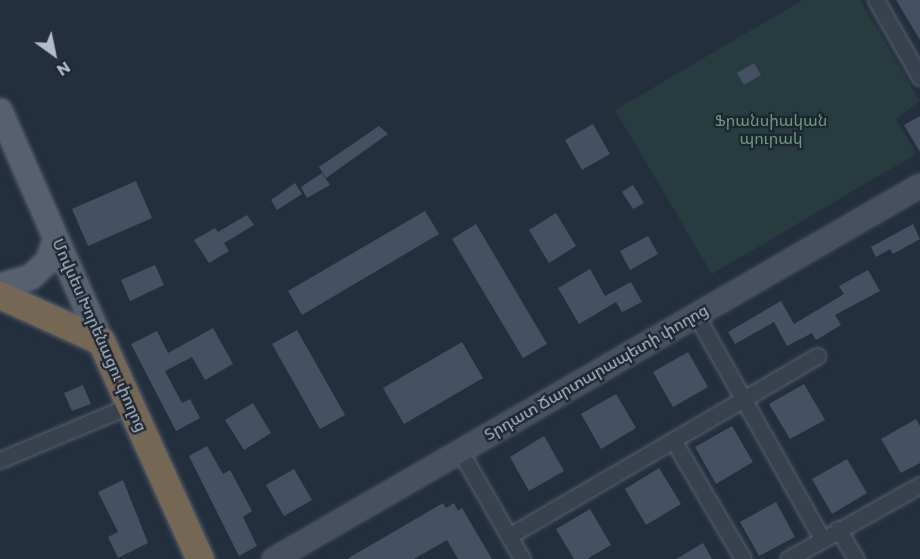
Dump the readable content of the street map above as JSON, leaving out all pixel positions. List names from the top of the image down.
{
  "streets": {
    "highway": ["Մովսես Խորենացու փողոց"],
    "street": ["Տրդատ Ճարտարապետի փողոց"]
  },
  "parks": ["Ֆրանսիական պուրակ"],
  "north": "bottom right"
}
